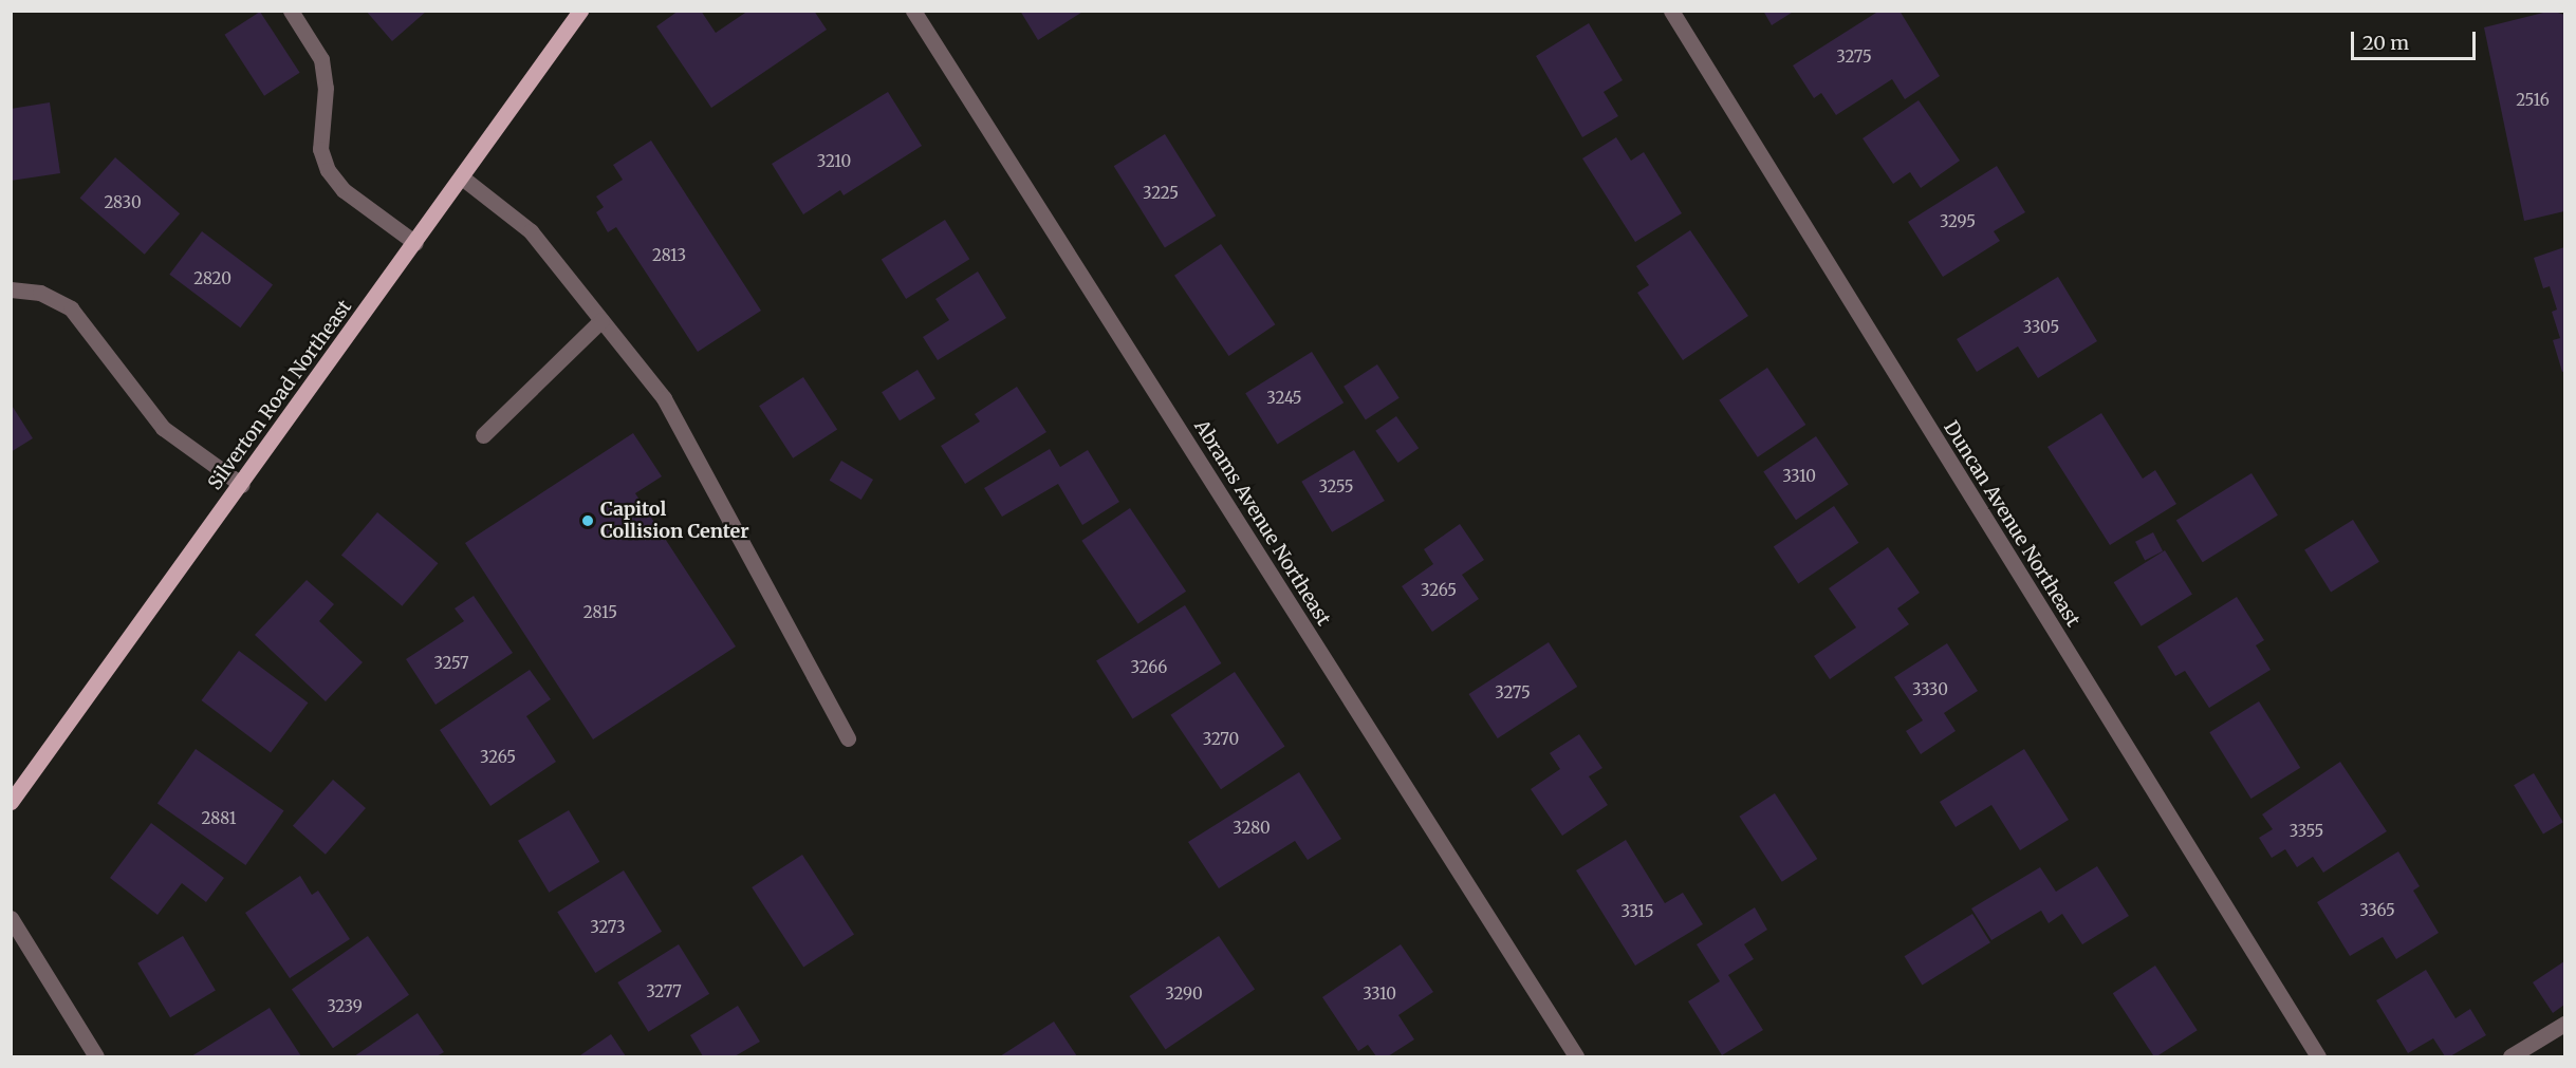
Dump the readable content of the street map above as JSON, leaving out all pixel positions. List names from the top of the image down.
{
  "streets": {
    "main road": ["Silverton Road Northeast"],
    "street": ["Abrams Avenue Northeast", "Duncan Avenue Northeast"]
  },
  "places": ["Capitol Collision Center"],
  "house_numbers": [
    "3275",
    "2516",
    "3210",
    "3225",
    "2830",
    "3295",
    "2813",
    "2820",
    "3305",
    "3245",
    "3310",
    "3255",
    "3265",
    "2815",
    "3257",
    "3266",
    "3330",
    "3275",
    "3270",
    "3265",
    "2881",
    "3280",
    "3355",
    "3365",
    "3315",
    "3273",
    "3277",
    "3290",
    "3310",
    "3239"
  ],
  "scale_bar": "20 m"
}
